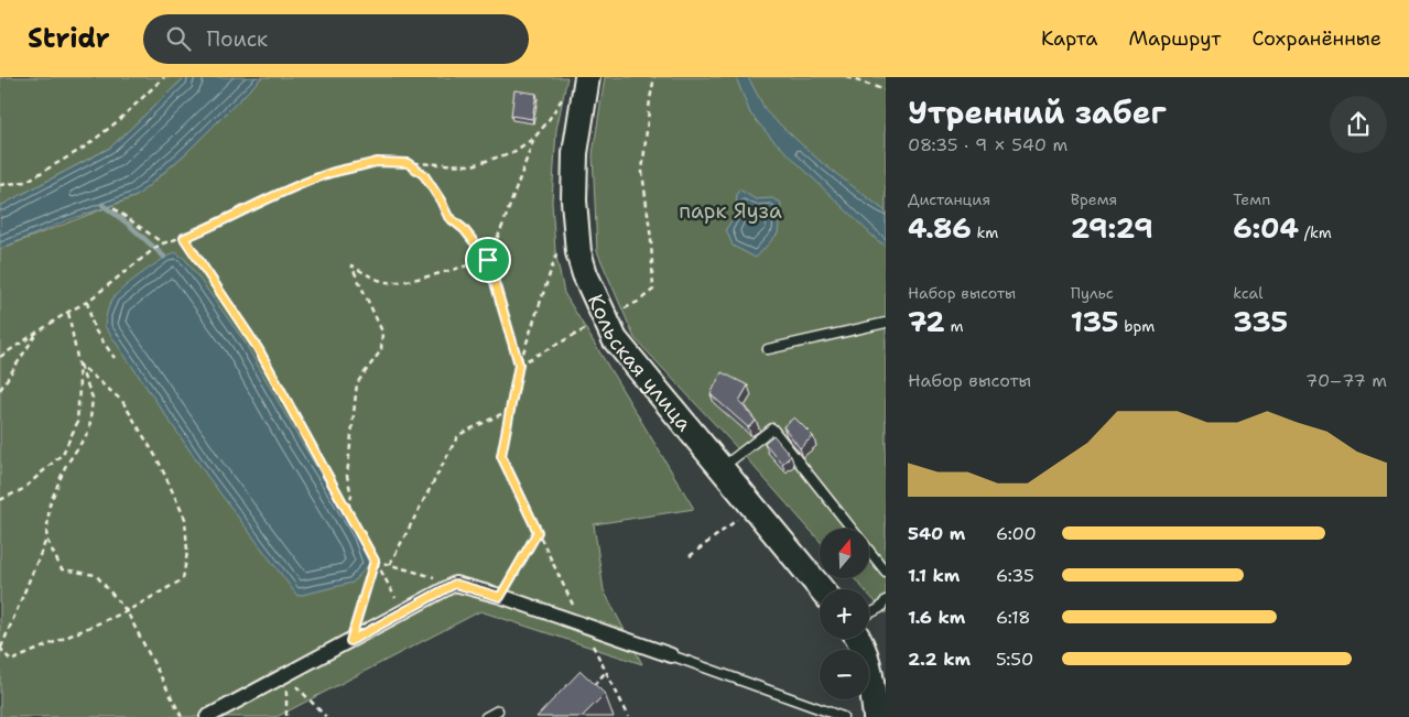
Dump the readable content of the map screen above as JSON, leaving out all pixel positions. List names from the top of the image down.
{
  "streets": {
    "main road": ["Кольская улица"]
  },
  "parks": ["парк Яуза"],
  "north": "top",
  "page": {
    "header": "Stridr",
    "search": "Поиск",
    "nav": ["Карта", "Маршрут", "Сохранённые"],
    "heading": ["Утренний забег", "08:35 · 9 × 540 m"],
    "stats": [
      ["Дистанция", "4.86 km"],
      ["Время", "29:29"],
      ["Темп", "6:04 /km"],
      ["Набор высоты", "72 m"],
      ["Пульс", "135 bpm"],
      ["kcal", "335"]
    ],
    "chart": ["Набор высоты", "70–77 m"],
    "list": [
      {
        "name": "540 m",
        "note": "6:00"
      },
      {
        "name": "1.1 km",
        "note": "6:35"
      },
      {
        "name": "1.6 km",
        "note": "6:18"
      },
      {
        "name": "2.2 km",
        "note": "5:50"
      }
    ],
    "map_buttons": ["+", "−"]
  }
}
